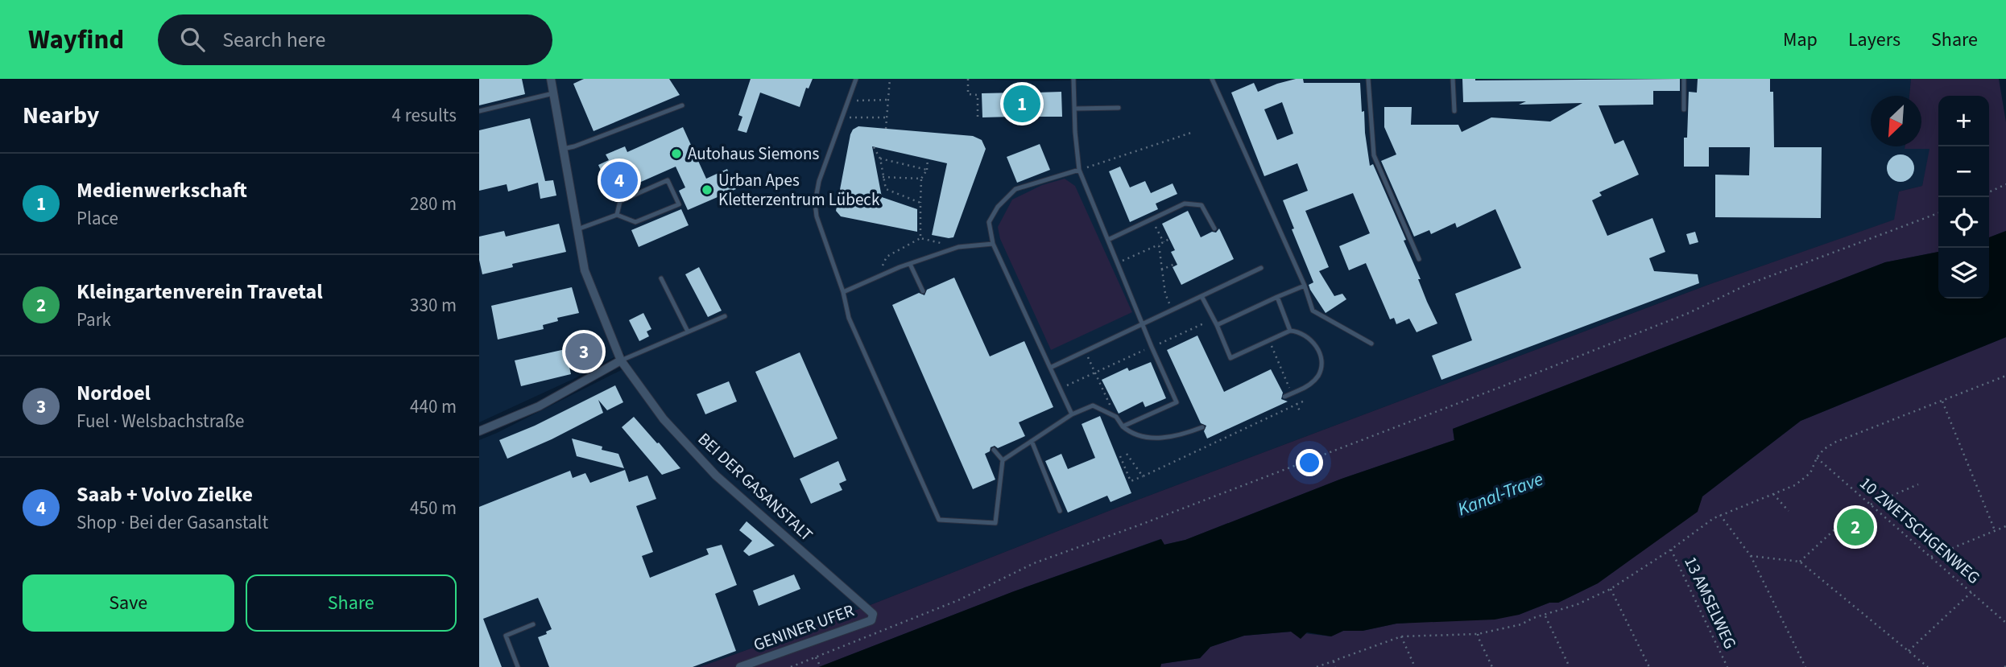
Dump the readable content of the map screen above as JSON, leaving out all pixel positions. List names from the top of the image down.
{
  "streets": {
    "street": ["BEI DER GASANSTALT", "GENINER UFER"],
    "path": ["10 ZWETSCHGENWEG", "13 AMSELWEG"]
  },
  "crossings": [
    ["BEI DER GASANSTALT", "GENINER UFER"]
  ],
  "water": ["Kanal-Trave"],
  "places": ["Autohaus Siemons", "Urban Apes Kletterzentrum Lübeck"],
  "north": "bottom left",
  "page": {
    "header": "Wayfind",
    "search": "Search here",
    "nav": ["Map", "Layers", "Share"],
    "heading": ["Nearby", "4 results"],
    "pins": [
      "1",
      "4",
      "3",
      "2"
    ],
    "map_buttons": ["+", "−"],
    "list": [
      {
        "mark": "1",
        "name": "Medienwerkschaft",
        "note": "Place",
        "value": "280 m"
      },
      {
        "mark": "2",
        "name": "Kleingartenverein Travetal",
        "note": "Park",
        "value": "330 m"
      },
      {
        "mark": "3",
        "name": "Nordoel",
        "note": "Fuel · Welsbachstraße",
        "value": "440 m"
      },
      {
        "mark": "4",
        "name": "Saab + Volvo Zielke",
        "note": "Shop · Bei der Gasanstalt",
        "value": "450 m"
      }
    ],
    "buttons": ["Save", "Share"]
  }
}
